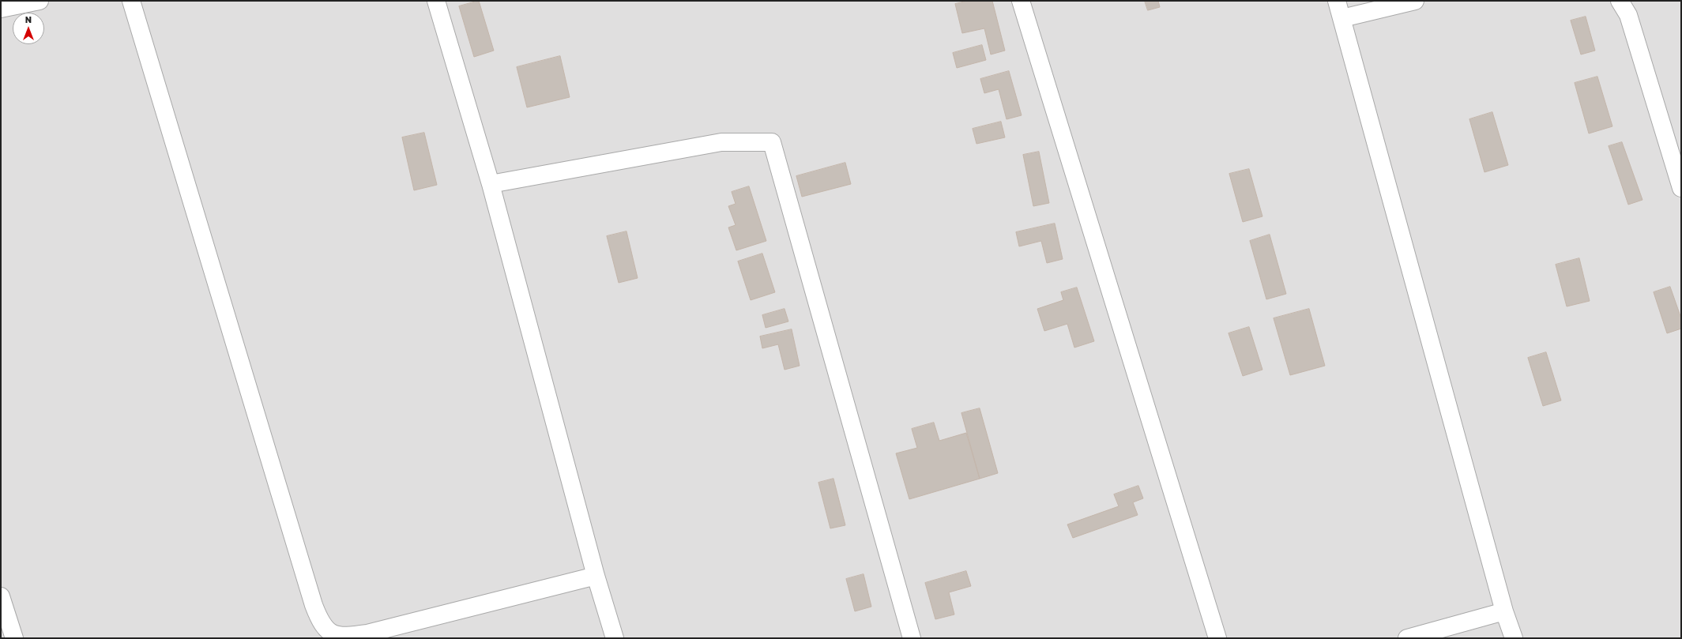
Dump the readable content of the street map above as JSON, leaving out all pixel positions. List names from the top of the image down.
{
  "north": "top"
}
